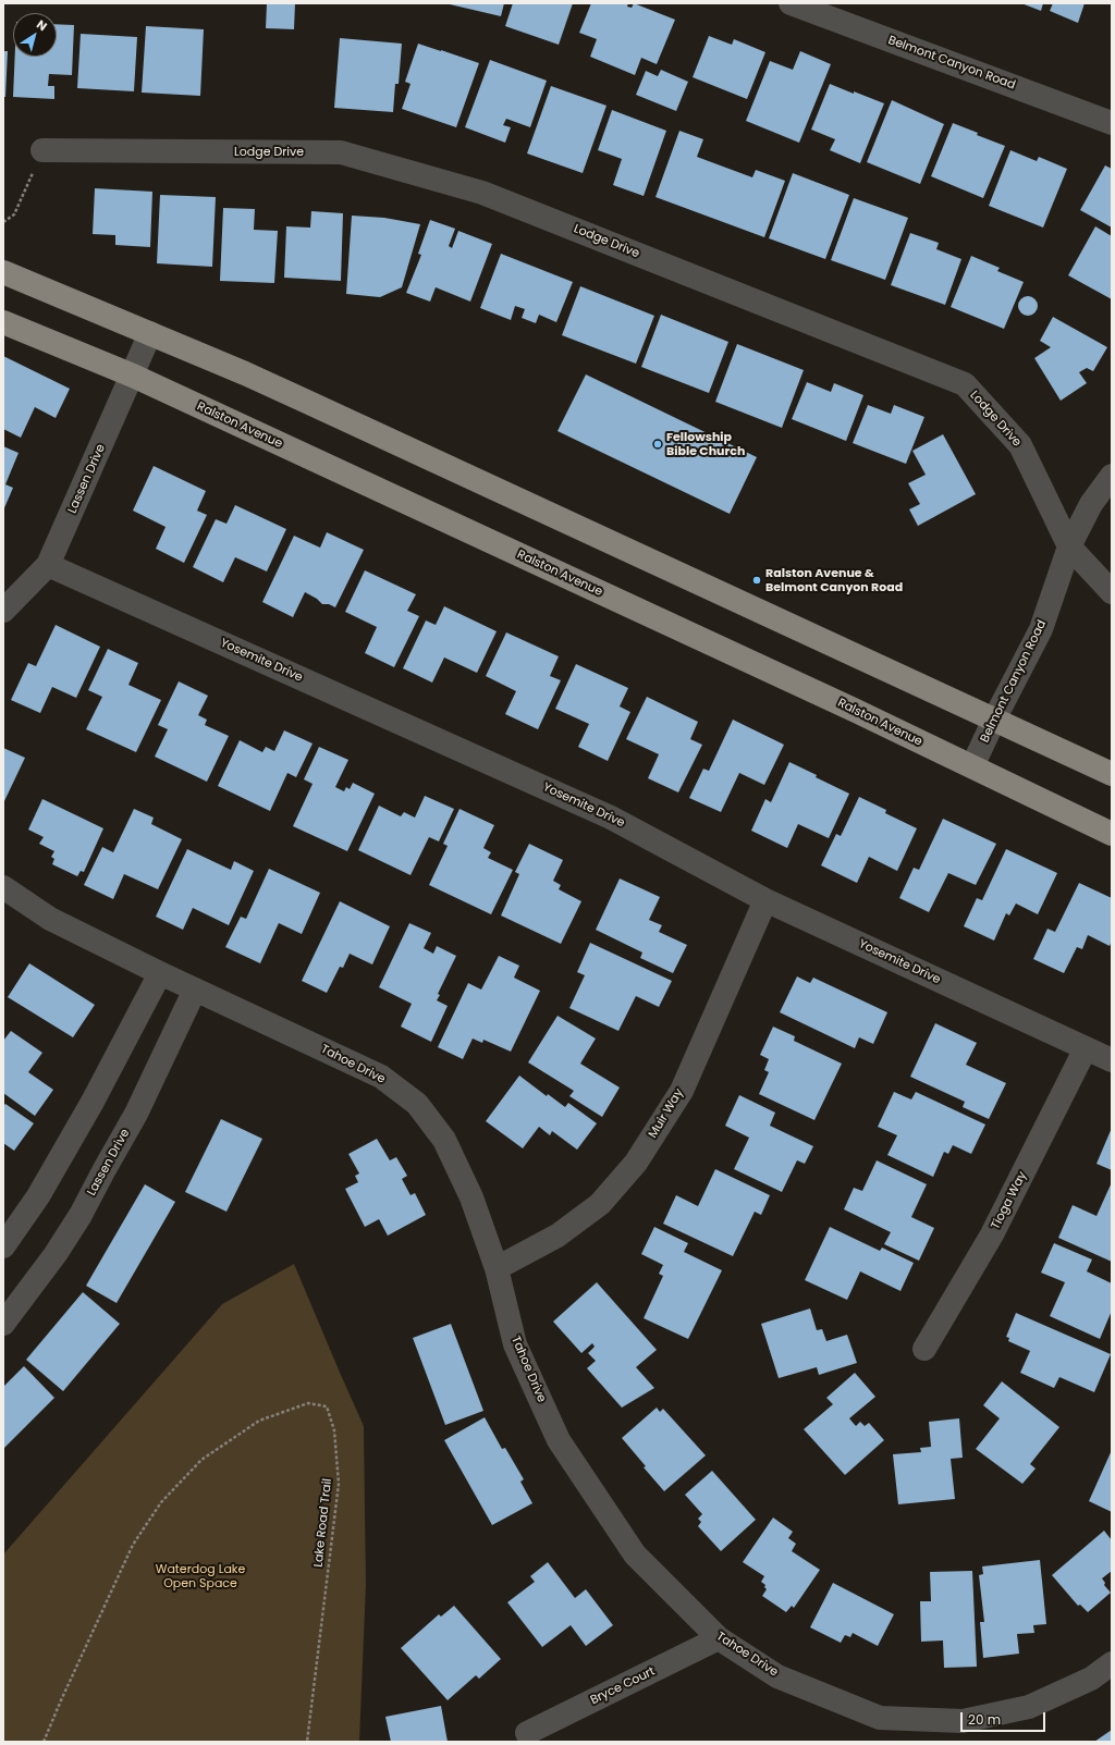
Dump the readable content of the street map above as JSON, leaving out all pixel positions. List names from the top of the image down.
{
  "streets": {
    "main road": ["Ralston Avenue"],
    "street": [
      "Belmont Canyon Road",
      "Lodge Drive",
      "Lassen Drive",
      "Yosemite Drive",
      "Tahoe Drive",
      "Muir Way",
      "Tioga Way",
      "Bryce Court"
    ],
    "path": ["Lake Road Trail"]
  },
  "crossings": [
    ["Belmont Canyon Road", "Lodge Drive"],
    ["Belmont Canyon Road", "Ralston Avenue"],
    ["Ralston Avenue", "Lassen Drive"],
    ["Lassen Drive", "Yosemite Drive"],
    ["Lassen Drive", "Tahoe Drive"],
    ["Yosemite Drive", "Muir Way"],
    ["Yosemite Drive", "Tioga Way"],
    ["Tahoe Drive", "Muir Way"],
    ["Tahoe Drive", "Bryce Court"]
  ],
  "parks": ["Waterdog Lake Open Space"],
  "places": ["Fellowship Bible Church", "Ralston Avenue & Belmont Canyon Road"],
  "scale_bar": "20 m",
  "north": "top right"
}
